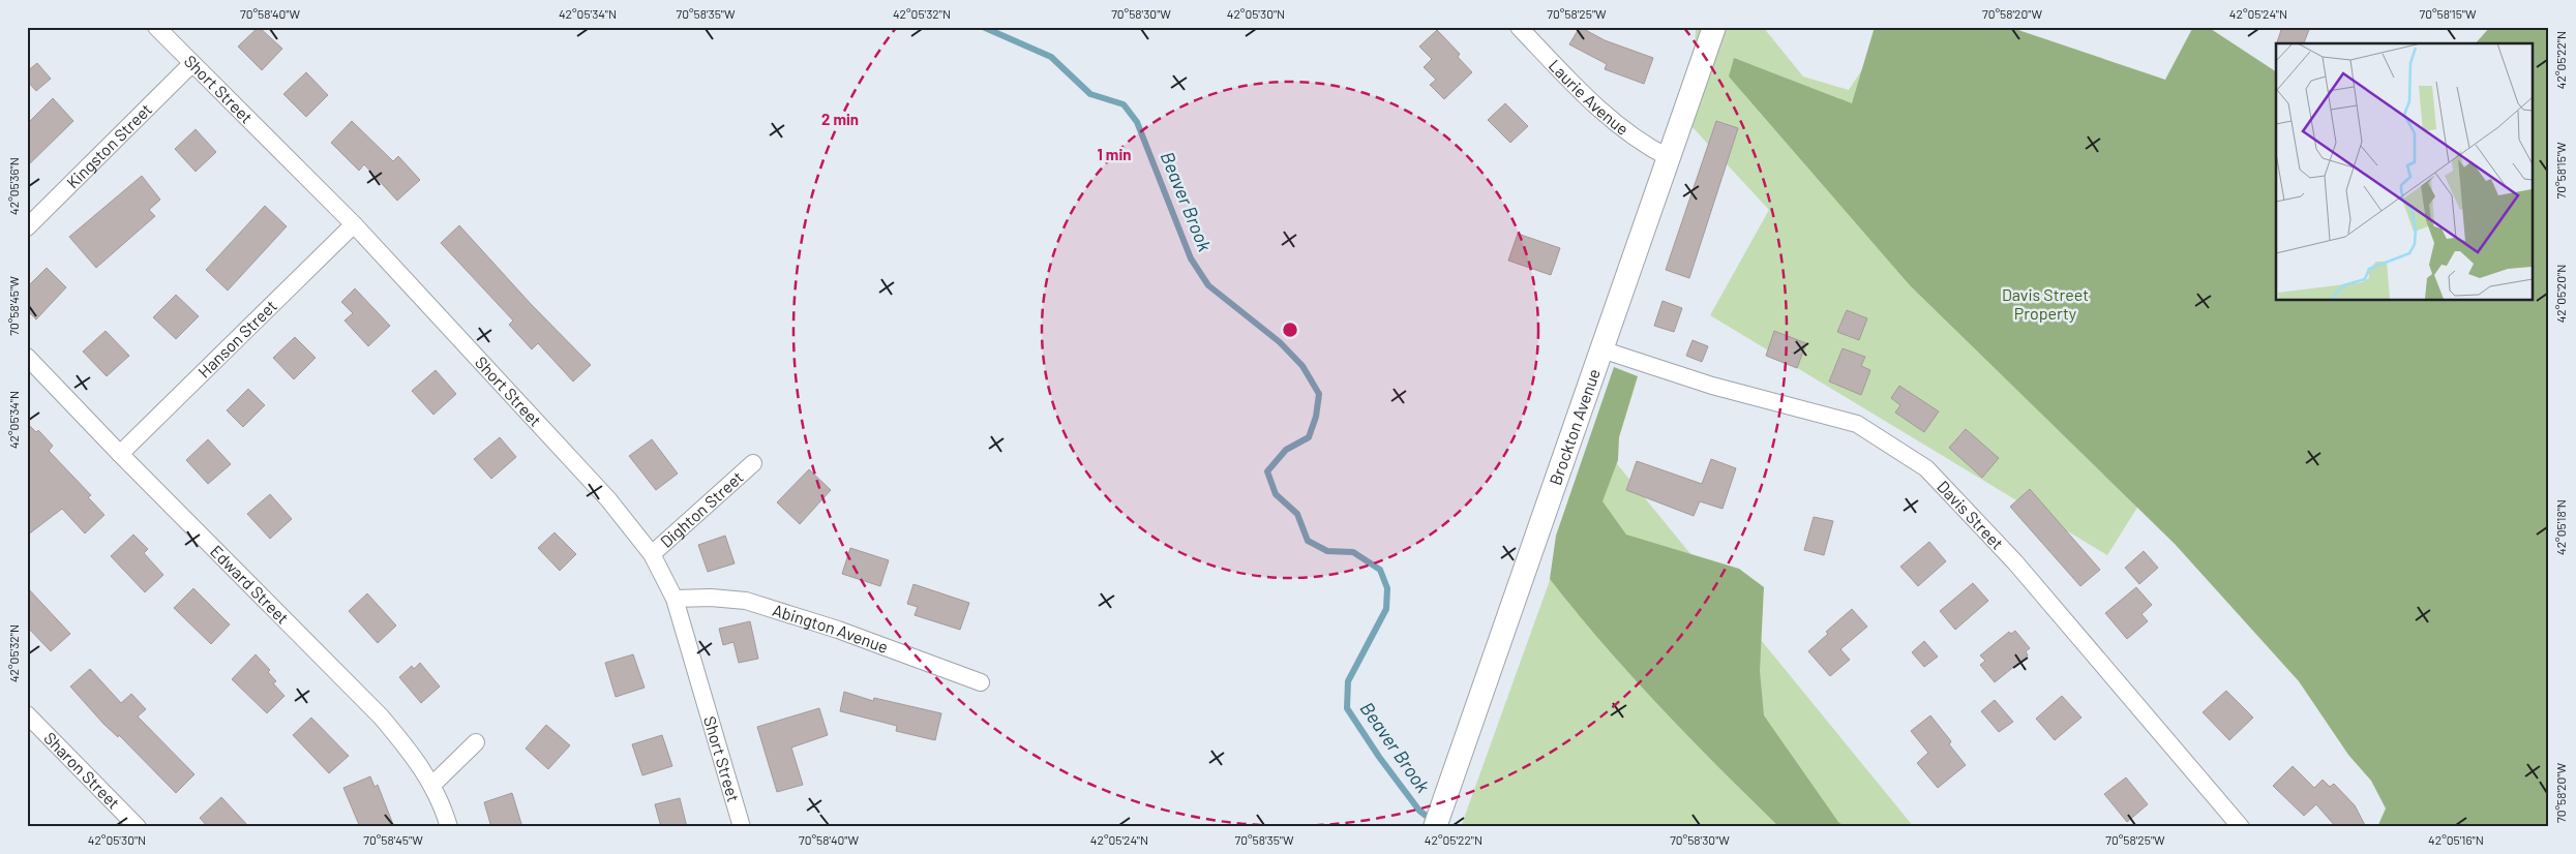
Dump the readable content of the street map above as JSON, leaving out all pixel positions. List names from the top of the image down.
{
  "streets": {
    "main road": ["Brockton Avenue"],
    "street": [
      "Short Street",
      "Laurie Avenue",
      "Kingston Street",
      "Hanson Street",
      "Dighton Street",
      "Davis Street",
      "Edward Street",
      "Abington Avenue",
      "Sharon Street"
    ]
  },
  "crossings": [
    ["Short Street", "Kingston Street"],
    ["Short Street", "Hanson Street"],
    ["Short Street", "Dighton Street"],
    ["Short Street", "Abington Avenue"],
    ["Laurie Avenue", "Brockton Avenue"],
    ["Hanson Street", "Edward Street"],
    ["Brockton Avenue", "Davis Street"]
  ],
  "water": ["Beaver Brook"],
  "parks": ["Davis Street Property"],
  "coordinates": [
    "70°58'40\"W",
    "42°05'34\"N",
    "70°58'35\"W",
    "42°05'32\"N",
    "70°58'30\"W",
    "42°05'30\"N",
    "70°58'25\"W",
    "70°58'20\"W",
    "42°05'24\"N",
    "70°58'15\"W",
    "42°05'22\"N",
    "42°05'36\"N",
    "42°05'20\"N",
    "70°58'45\"W",
    "42°05'18\"N",
    "42°05'16\"N"
  ],
  "rings": ["2 min", "1 min"]
}
